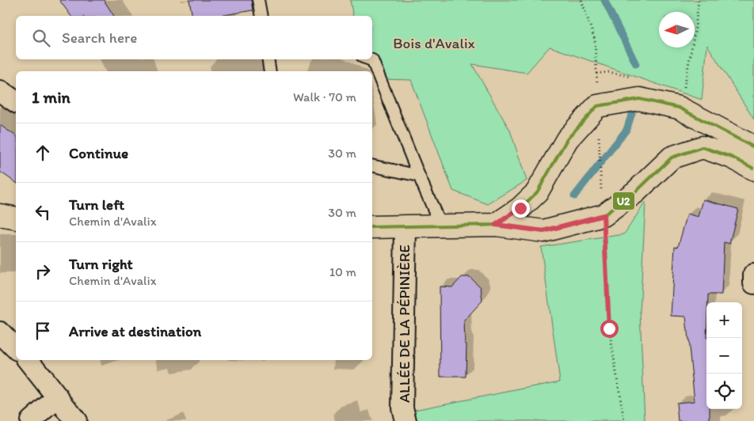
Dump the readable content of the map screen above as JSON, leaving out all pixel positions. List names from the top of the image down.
{
  "streets": {
    "street": ["ALLÉE DE LA PÉPINIÈRE"]
  },
  "parks": ["Bois d'Avalix"],
  "lines": ["transit line U2"],
  "north": "left",
  "page": {
    "search": "Search here",
    "heading": ["1 min", "Walk · 70 m"],
    "list": [
      ["Continue", "30 m"],
      ["Turn left", "Chemin d'Avalix", "30 m"],
      ["Turn right", "Chemin d'Avalix", "10 m"],
      "Arrive at destination"
    ],
    "map_buttons": ["+", "−"]
  }
}
